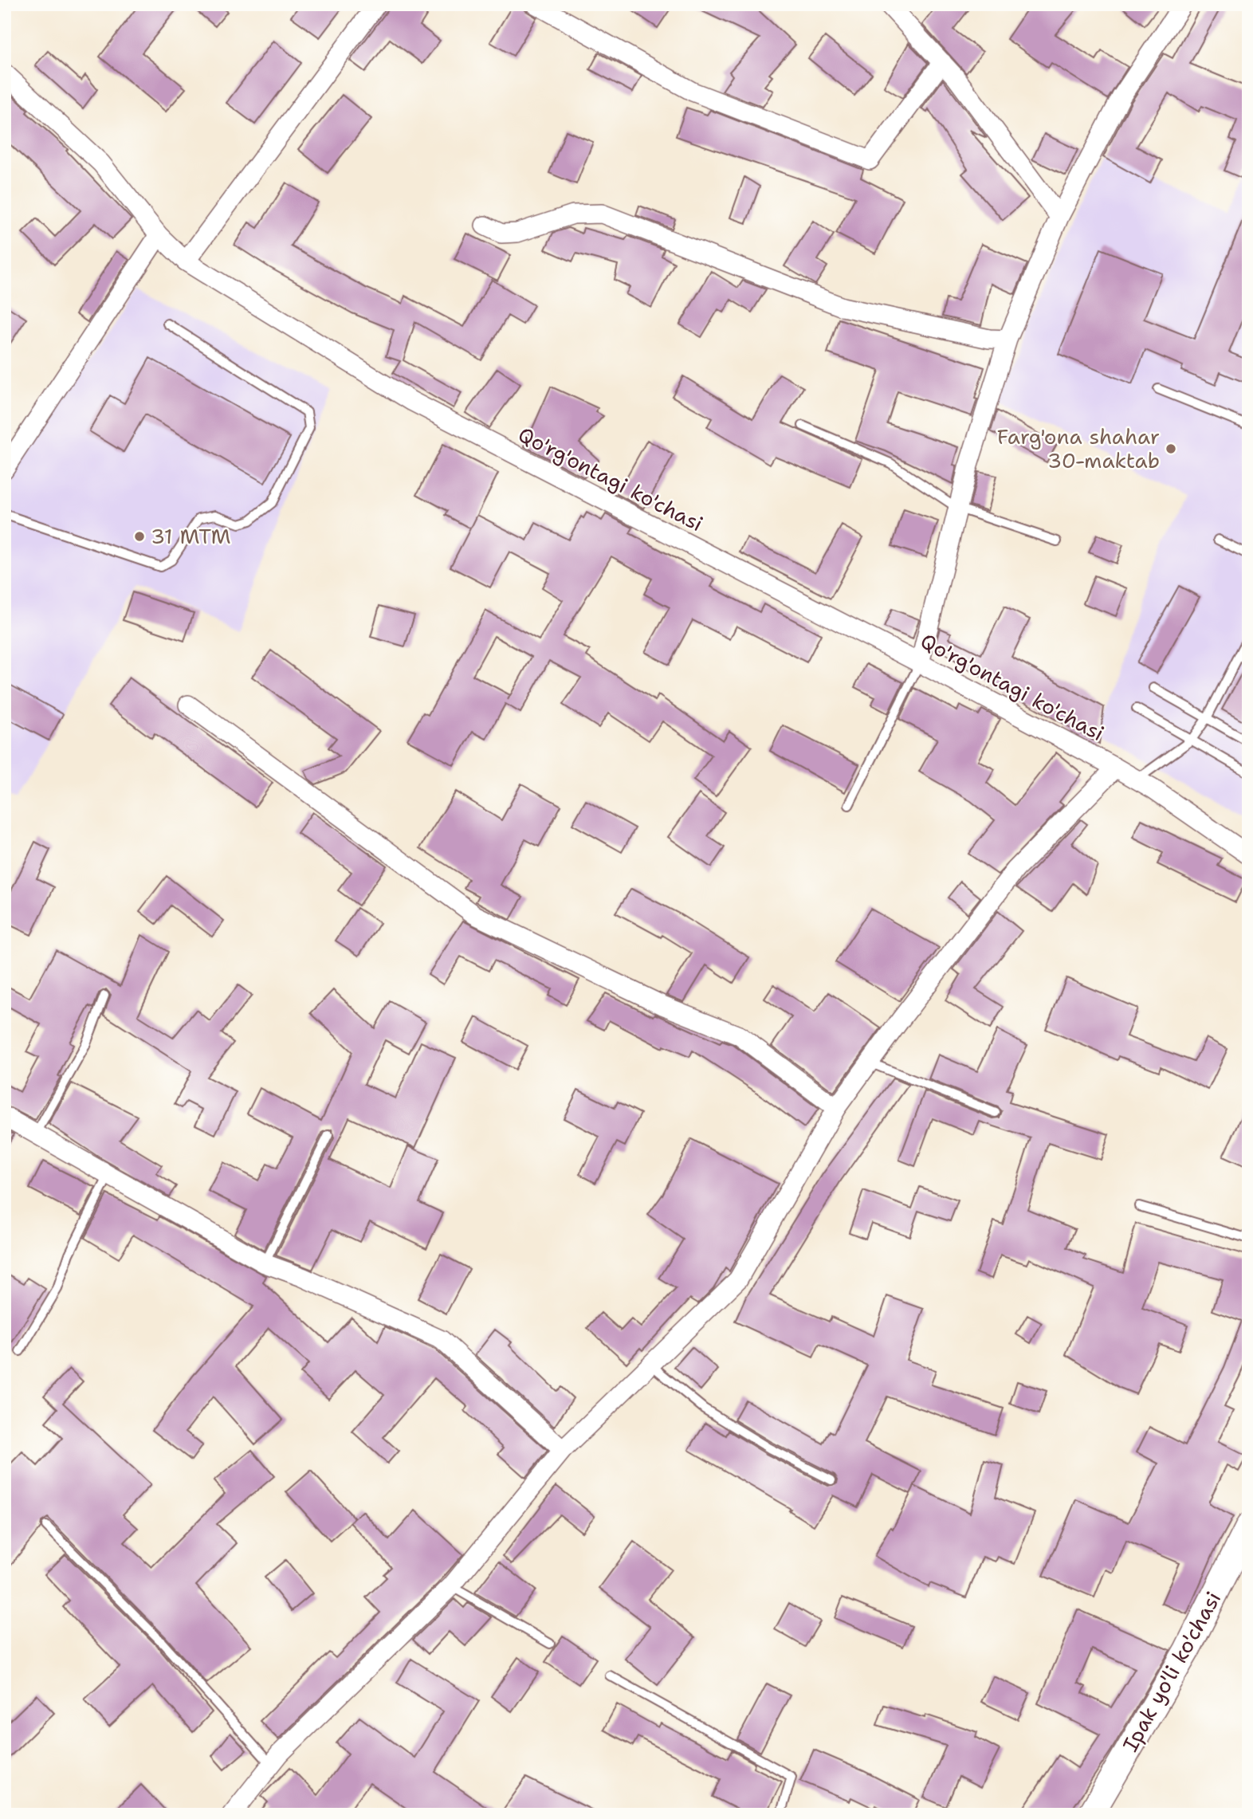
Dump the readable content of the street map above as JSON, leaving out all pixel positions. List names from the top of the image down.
{
  "streets": {
    "main road": ["Ipak yo'li ko'chasi"],
    "street": ["Qo'rg'ontagi ko'chasi"]
  },
  "places": ["Farg'ona shahar 30-maktab", "31 MTM"]
}
